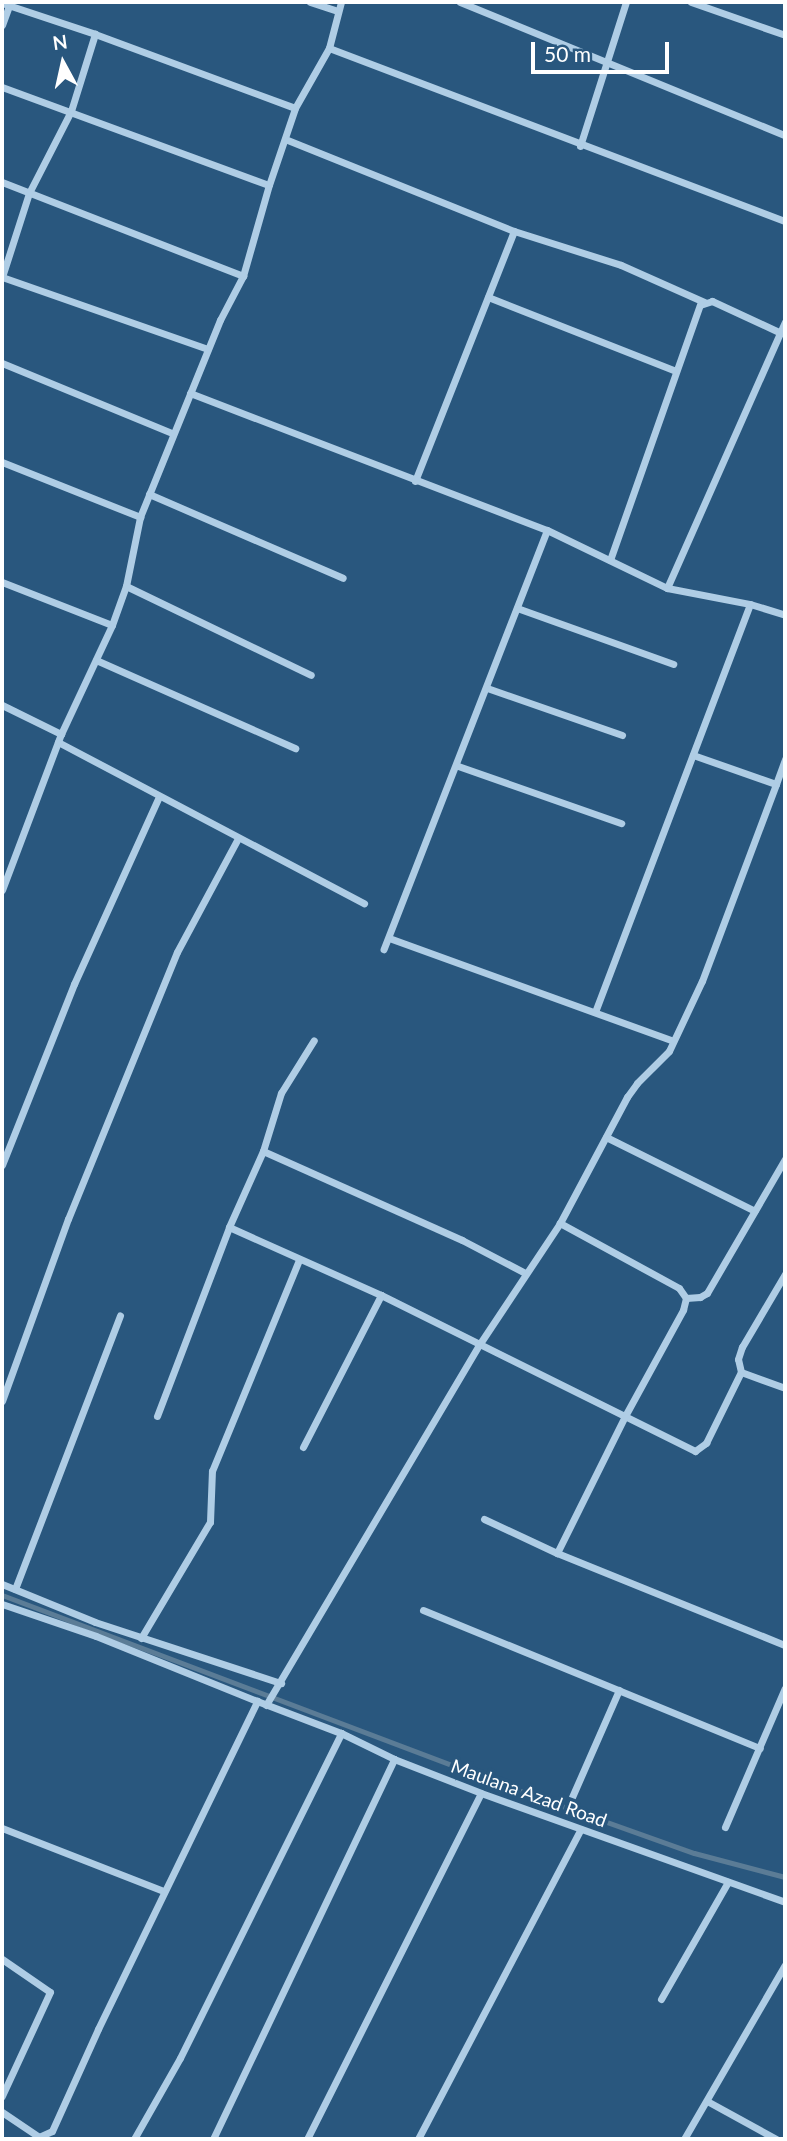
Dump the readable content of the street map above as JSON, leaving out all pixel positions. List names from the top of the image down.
{
  "streets": {
    "street": ["Maulana Azad Road"]
  },
  "scale_bar": "50 m",
  "north": "top"
}
